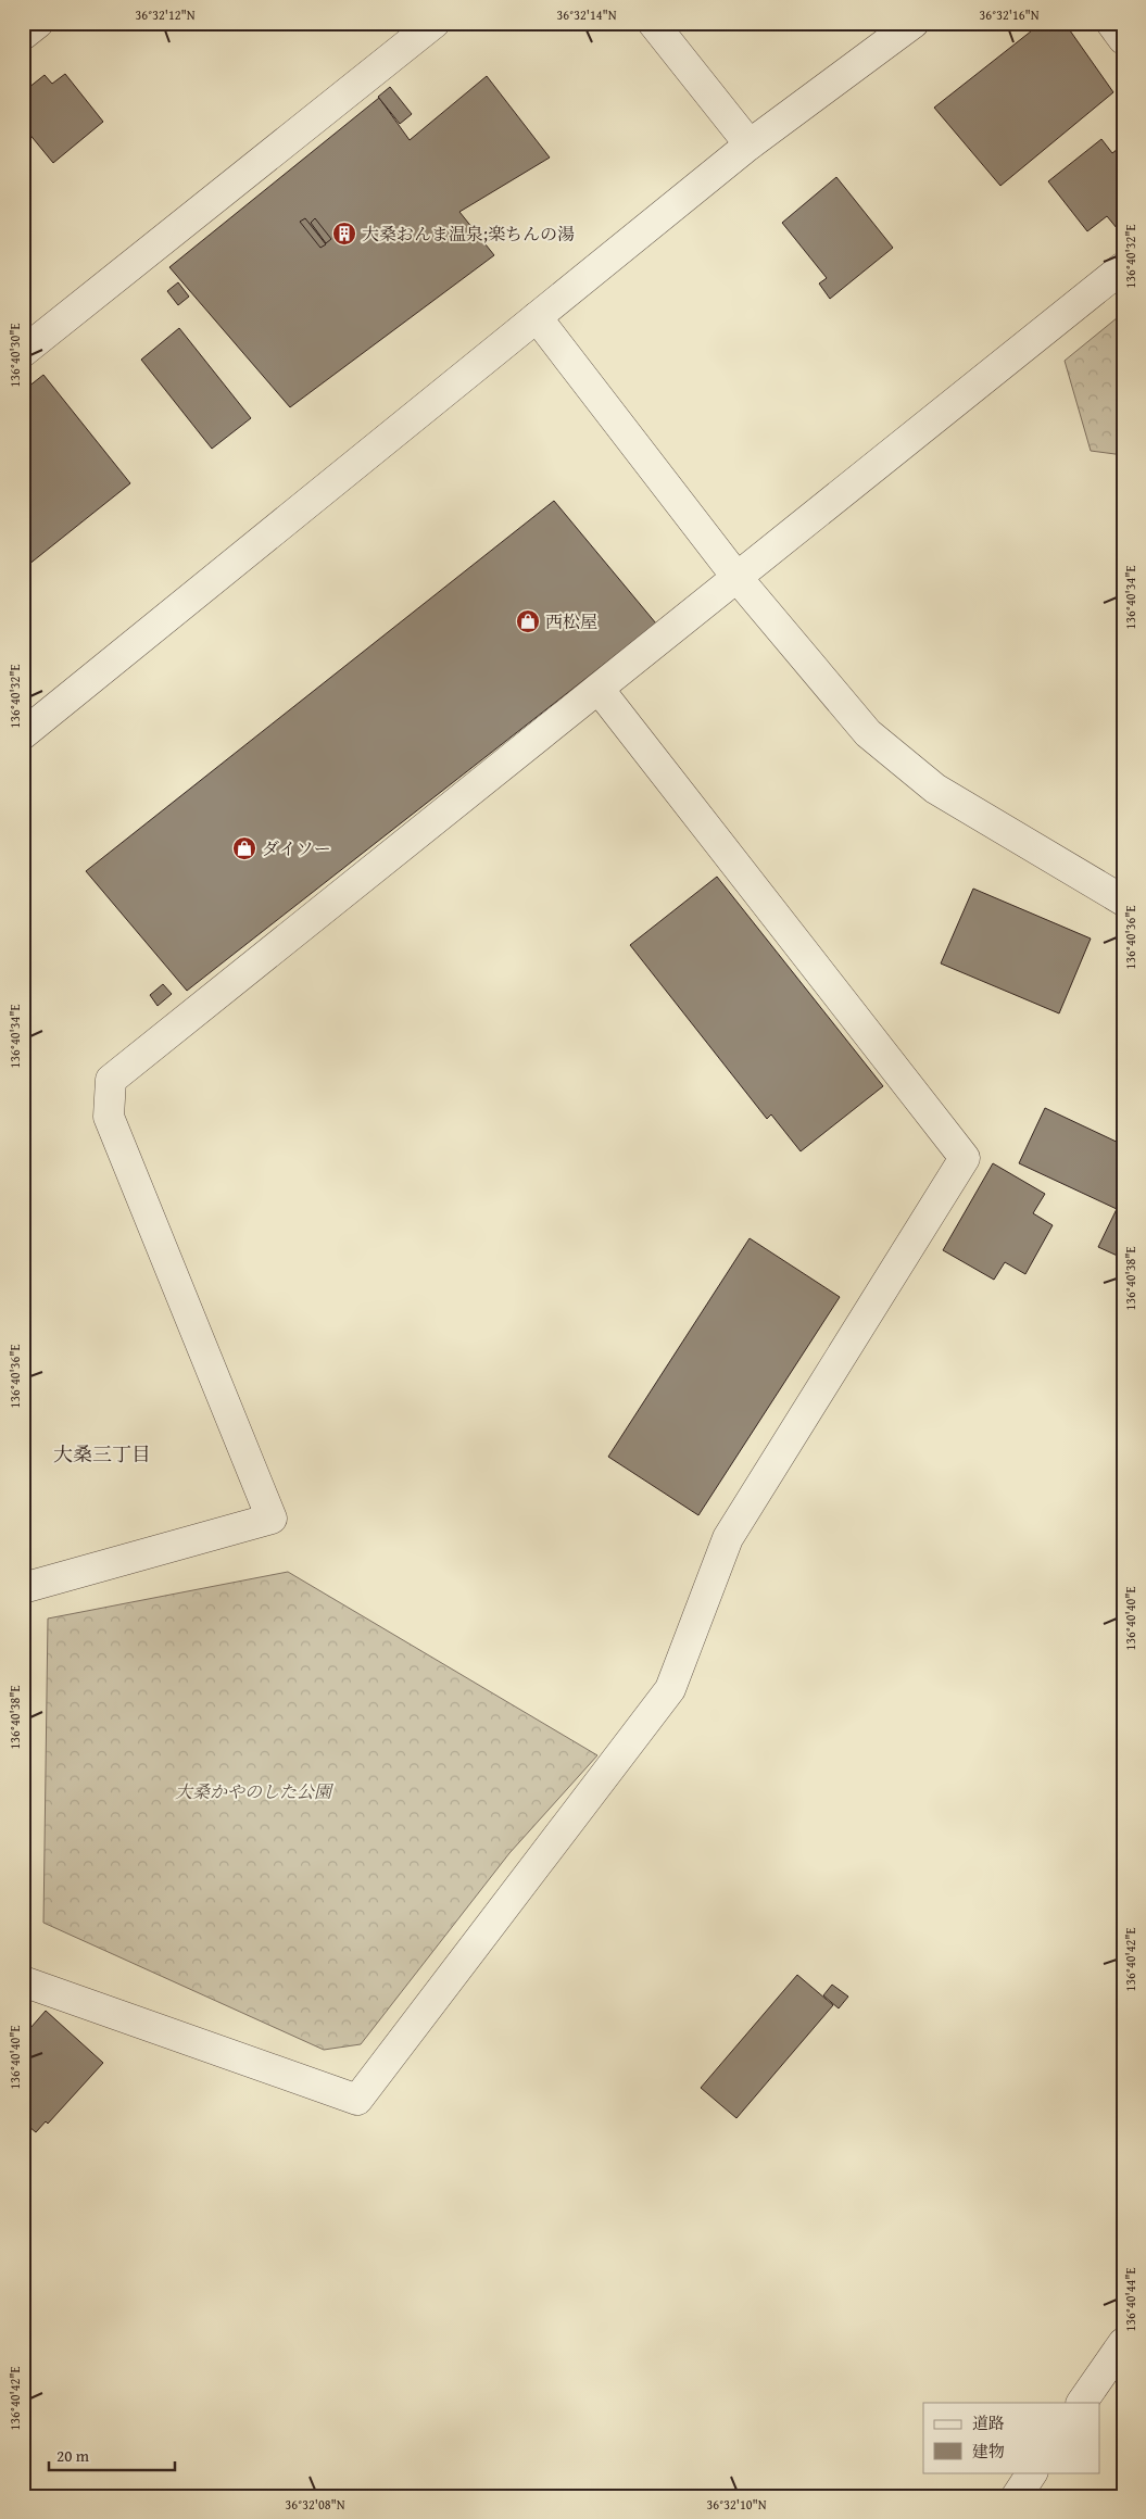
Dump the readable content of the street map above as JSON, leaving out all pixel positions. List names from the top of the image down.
{
  "districts": ["大桑三丁目"],
  "parks": ["大桑かやのした公園"],
  "places": {
    "building": ["大桑おんま温泉;楽ちんの湯"],
    "shop": ["西松屋", "ダイソー"]
  },
  "legend": ["道路", "建物"],
  "scale_bar": "20 m",
  "coordinates": [
    "36°32'12\"N",
    "36°32'14\"N",
    "36°32'16\"N",
    "136°40'32\"E",
    "136°40'30\"E",
    "136°40'34\"E",
    "136°40'36\"E",
    "136°40'38\"E",
    "136°40'40\"E",
    "136°40'42\"E",
    "136°40'44\"E",
    "36°32'08\"N",
    "36°32'10\"N"
  ]
}
